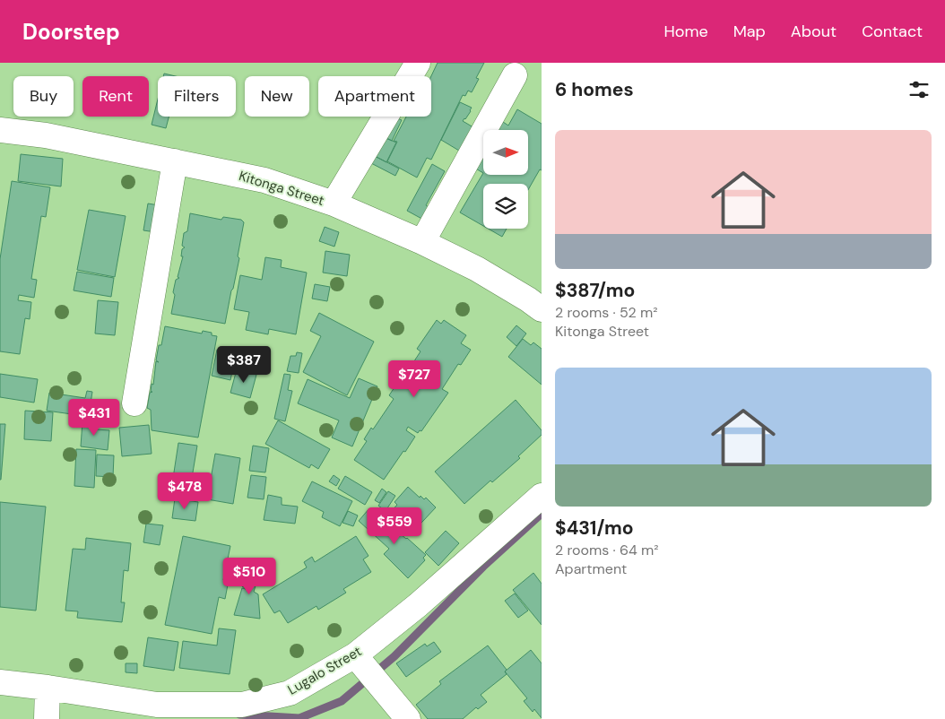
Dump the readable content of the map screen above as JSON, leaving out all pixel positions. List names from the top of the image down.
{
  "streets": {
    "street": ["Kitonga Street", "Lugalo Street"]
  },
  "north": "right",
  "page": {
    "header": "Doorstep",
    "nav": [
      "Home",
      "Map",
      "About",
      "Contact"
    ],
    "heading": "6 homes",
    "chip": [
      "Buy",
      "Rent",
      "Filters",
      "New",
      "Apartment"
    ],
    "list": [
      {
        "name": "$387/mo",
        "note": "2 rooms · 52 m² · Kitonga Street"
      },
      {
        "name": "$431/mo",
        "note": "2 rooms · 64 m² · Apartment"
      }
    ],
    "price": [
      "$387",
      "$727",
      "$431",
      "$478",
      "$559",
      "$510"
    ]
  }
}
